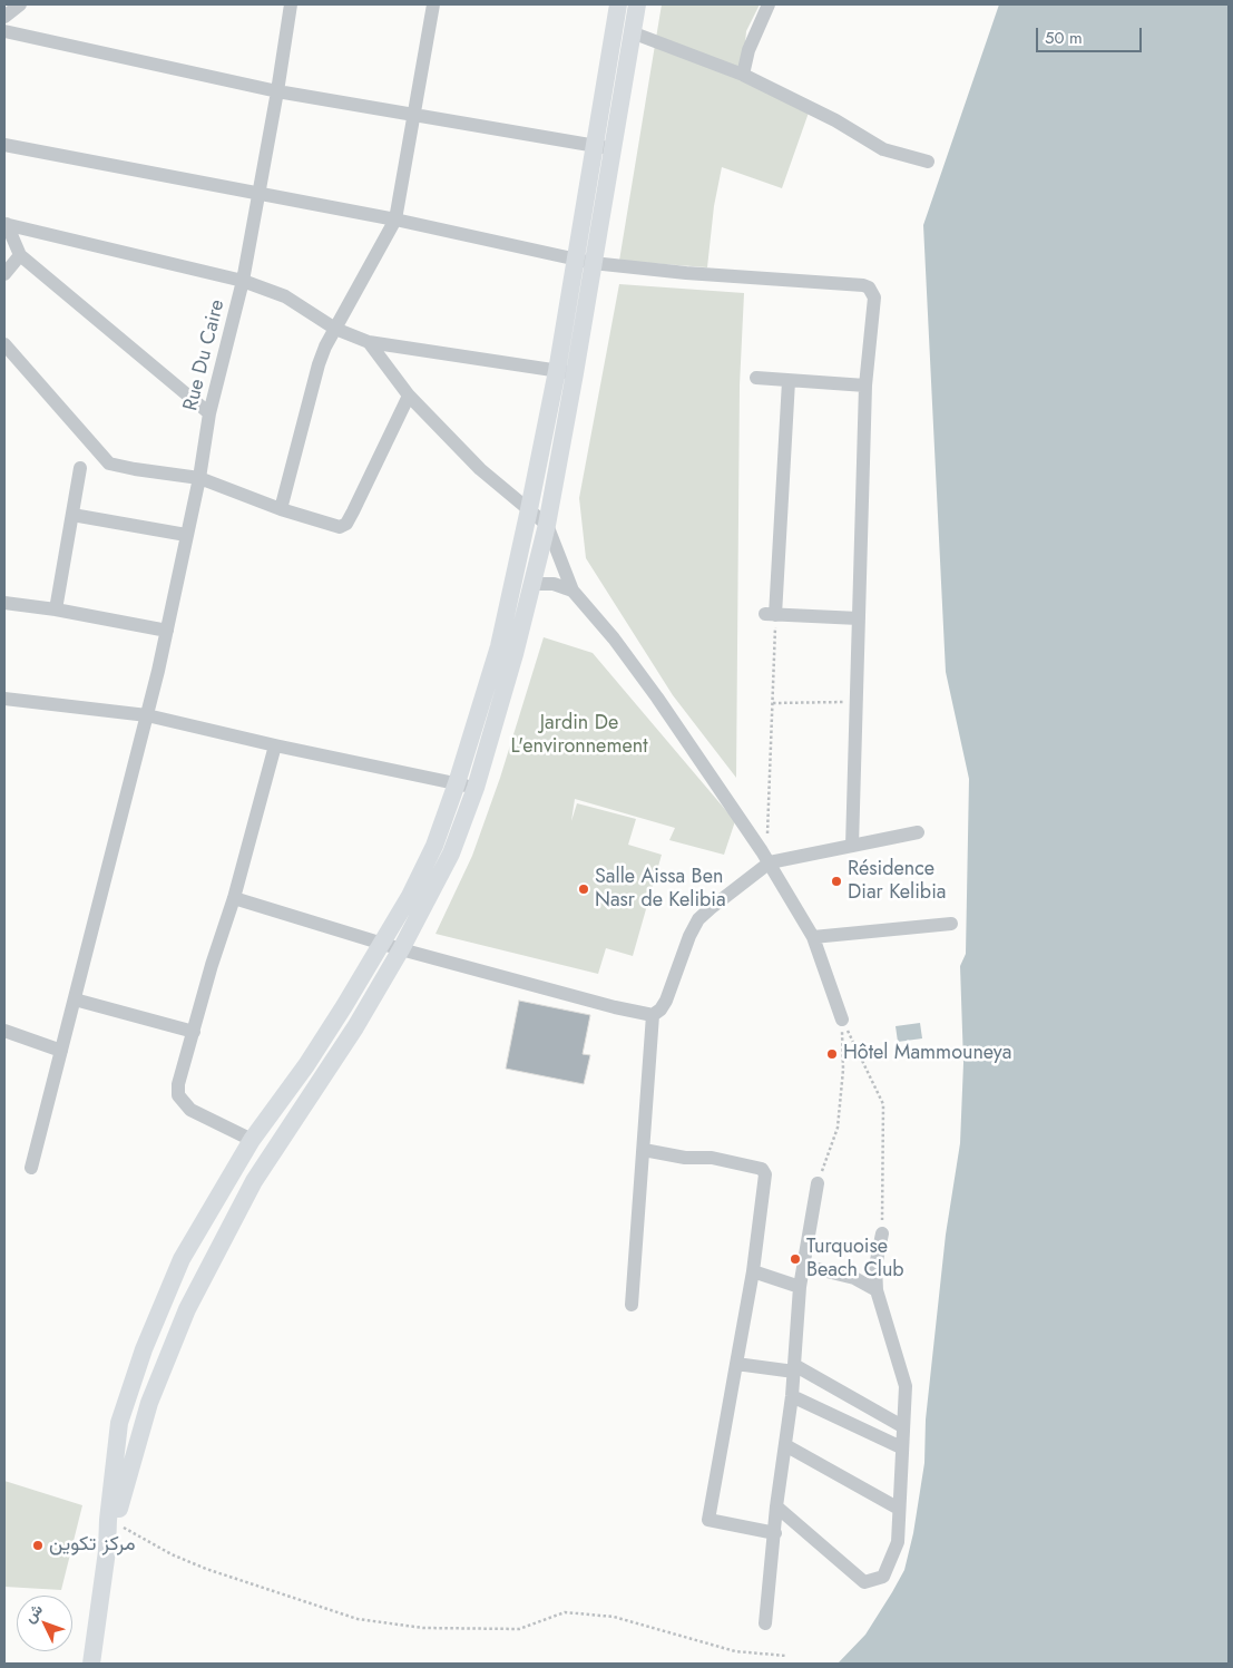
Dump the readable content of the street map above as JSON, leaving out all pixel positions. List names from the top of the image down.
{
  "streets": {
    "street": ["Rue Du Caire"]
  },
  "parks": ["Jardin De L'environnement"],
  "places": [
    "Résidence Diar Kelibia",
    "Salle Aissa Ben Nasr de Kelibia",
    "Hôtel Mammouneya",
    "Turquoise Beach Club",
    "مركز تكوين"
  ],
  "scale_bar": "50 m",
  "north": "top left"
}
